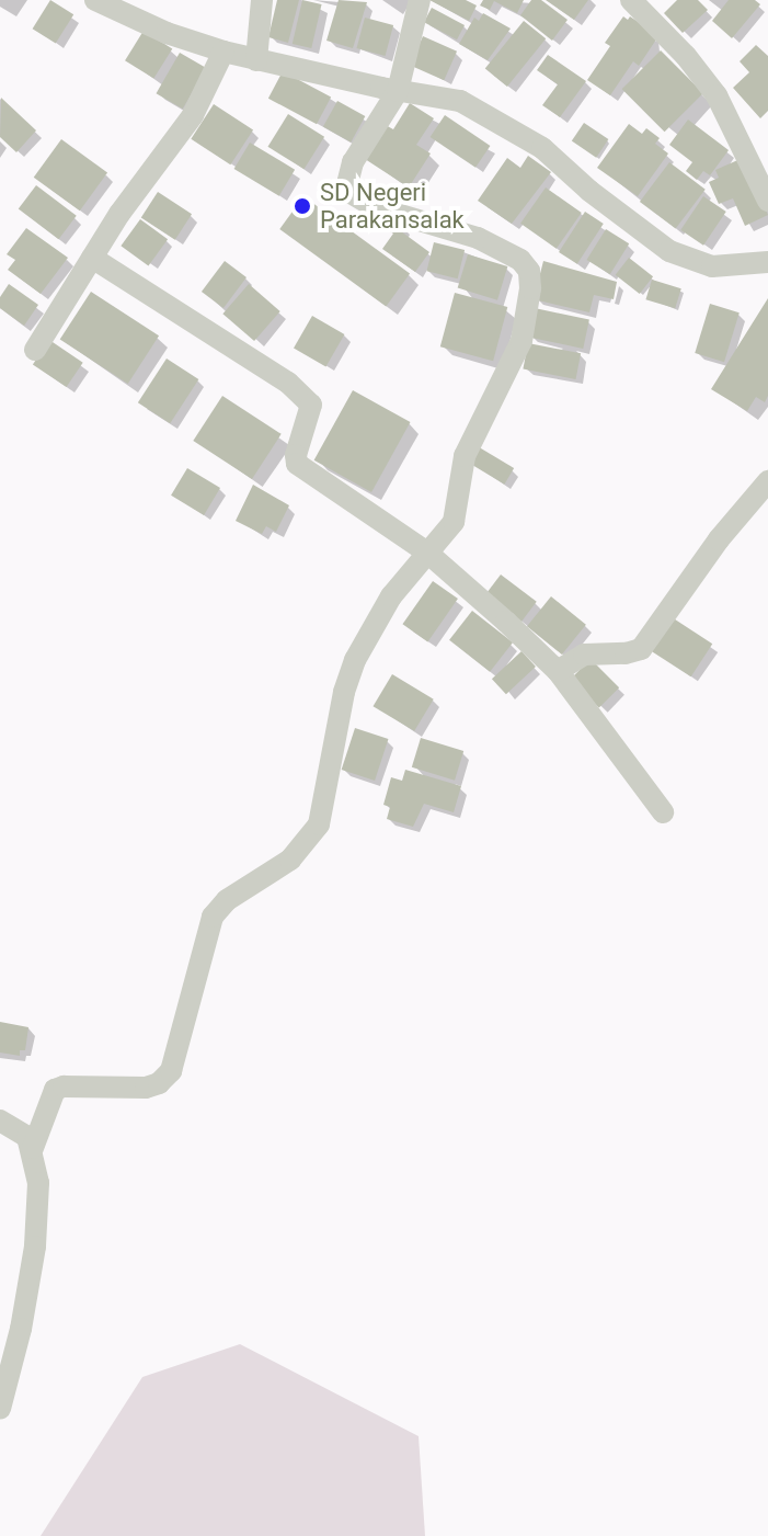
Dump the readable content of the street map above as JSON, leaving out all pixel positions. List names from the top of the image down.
{
  "places": ["SD Negeri Parakansalak"]
}
